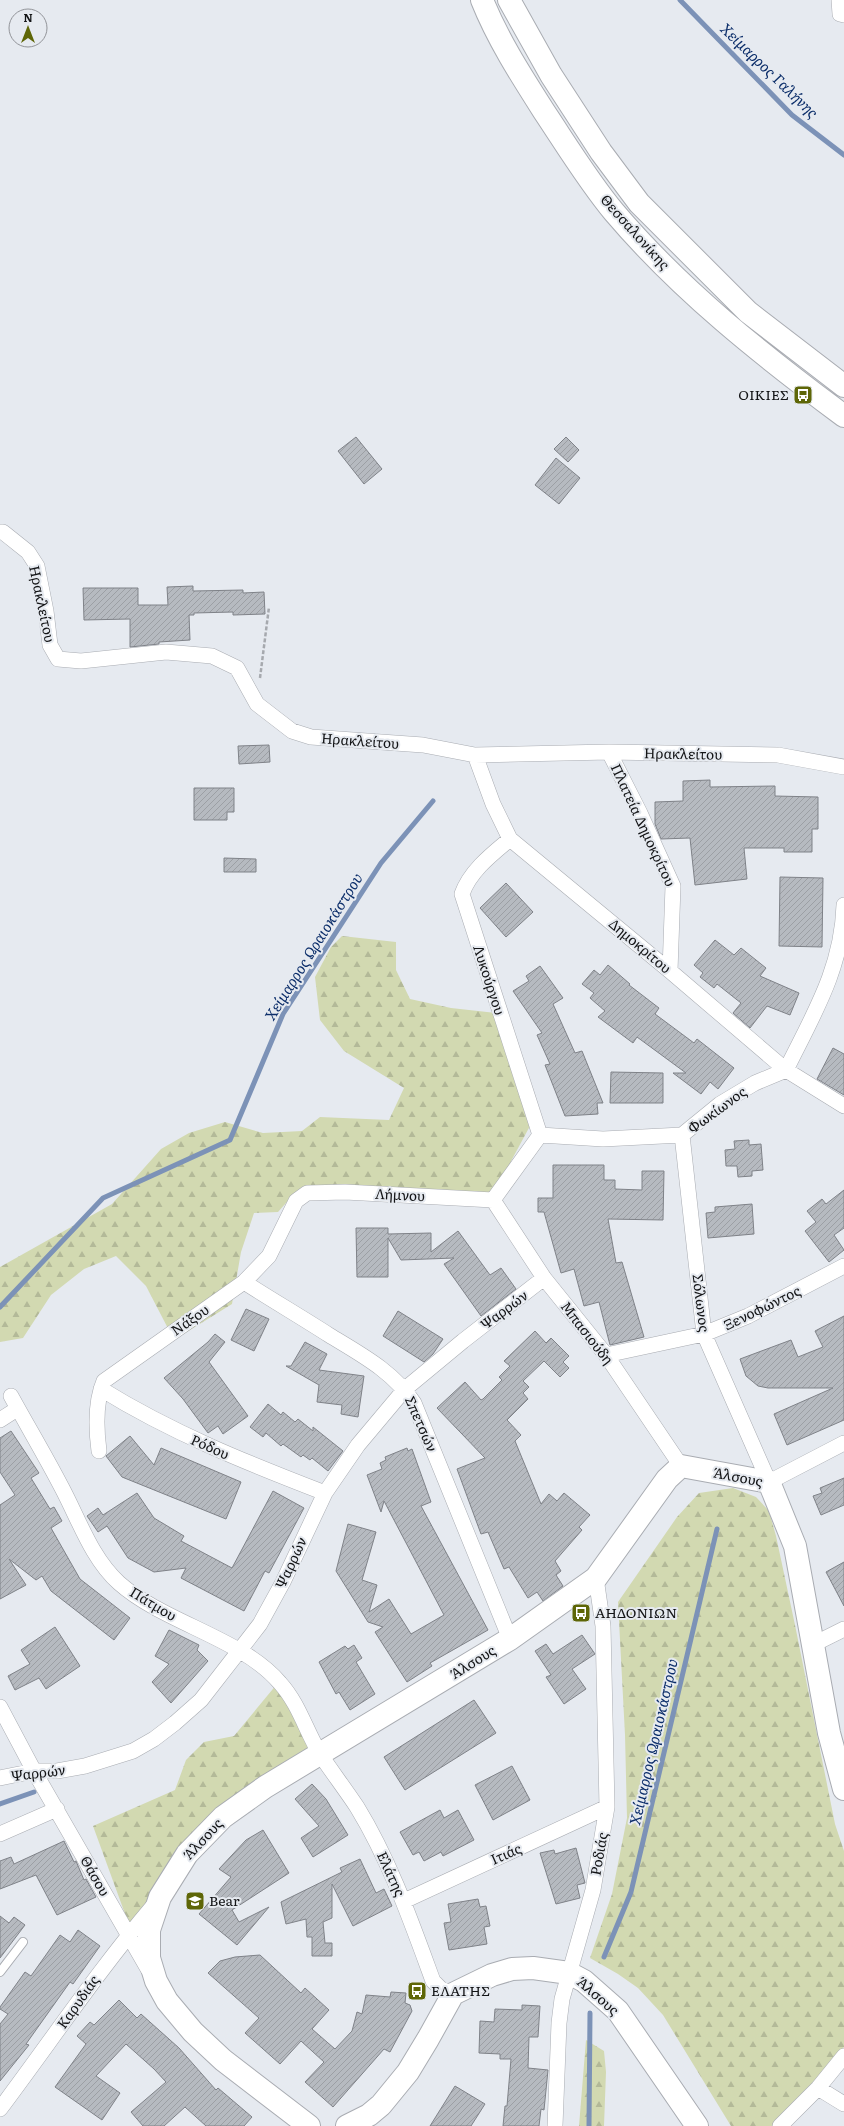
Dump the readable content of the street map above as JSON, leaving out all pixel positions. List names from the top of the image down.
{
  "streets": {
    "street": [
      "Θεσσαλονίκης",
      "Ηρακλείτου",
      "Πλατεία Δημοκρίτου",
      "Δημοκρίτου",
      "Λυκούργου",
      "Φωκίωνος",
      "Λήμνου",
      "Σόλωνος",
      "Ξενοφώντος",
      "Ψαρρών",
      "Νάξου",
      "Μπασιούδη",
      "Σπετσών",
      "Ρόδου",
      "Άλσους",
      "Πάτμου",
      "Ιτιάς",
      "Ροδιάς",
      "Ελάτης",
      "Θάσου",
      "Καρυδιάς"
    ]
  },
  "crossings": [
    ["Ηρακλείτου", "Πλατεία Δημοκρίτου"],
    ["Ηρακλείτου", "Δημοκρίτου"],
    ["Πλατεία Δημοκρίτου", "Δημοκρίτου"],
    ["Δημοκρίτου", "Λυκούργου"],
    ["Δημοκρίτου", "Φωκίωνος"],
    ["Λυκούργου", "Φωκίωνος"],
    ["Φωκίωνος", "Σόλωνος"],
    ["Λήμνου", "Νάξου"],
    ["Λήμνου", "Μπασιούδη"],
    ["Σόλωνος", "Ξενοφώντος"],
    ["Σόλωνος", "Άλσους"],
    ["Ξενοφώντος", "Μπασιούδη"],
    ["Ψαρρών", "Μπασιούδη"],
    ["Ψαρρών", "Σπετσών"],
    ["Ψαρρών", "Ρόδου"],
    ["Ψαρρών", "Πάτμου"],
    ["Ψαρρών", "Θάσου"],
    ["Νάξου", "Σπετσών"],
    ["Νάξου", "Ρόδου"],
    ["Μπασιούδη", "Άλσους"],
    ["Σπετσών", "Άλσους"],
    ["Άλσους", "Πάτμου"],
    ["Άλσους", "Ροδιάς"],
    ["Άλσους", "Ελάτης"],
    ["Άλσους", "Θάσου"],
    ["Άλσους", "Καρυδιάς"],
    ["Πάτμου", "Ελάτης"],
    ["Ιτιάς", "Ροδιάς"],
    ["Ιτιάς", "Ελάτης"],
    ["Θάσου", "Καρυδιάς"]
  ],
  "water": ["Χείμαρρος Γαλήνης", "Χείμαρρος Ωραιοκάστρου"],
  "places": {
    "bus stop": ["ΟΙΚΙΕΣ", "ΑΗΔΟΝΙΩΝ", "ΕΛΑΤΗΣ"],
    "school or university": ["Bear"]
  },
  "north": "top"
}
